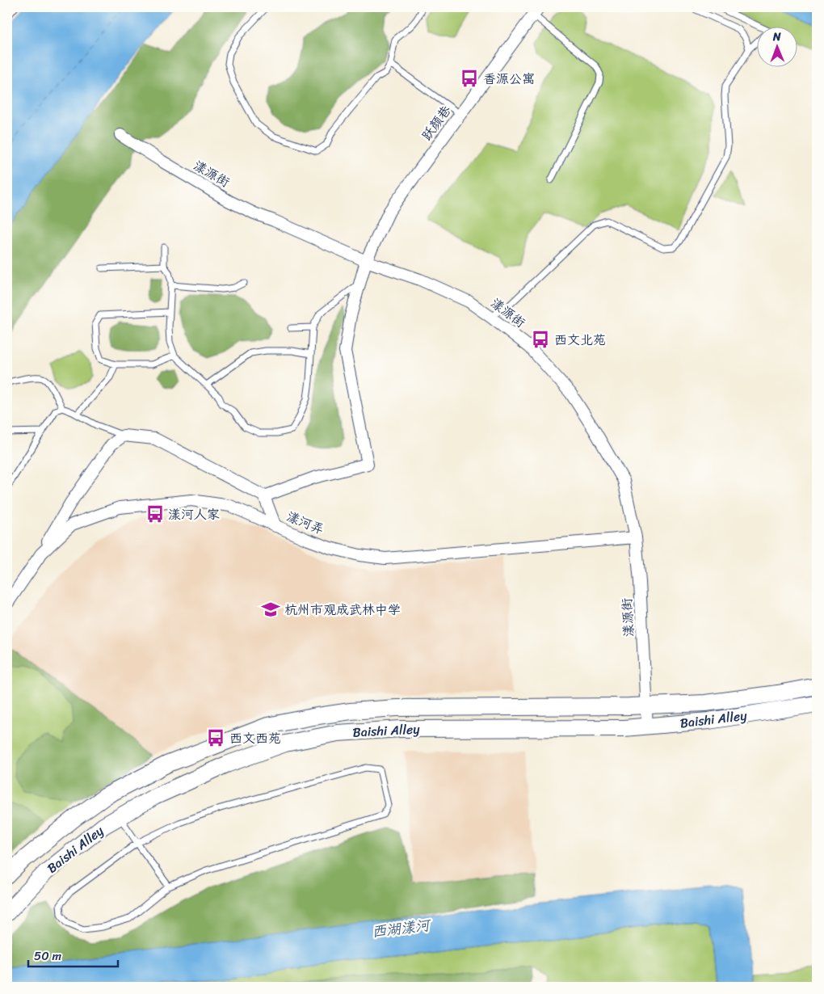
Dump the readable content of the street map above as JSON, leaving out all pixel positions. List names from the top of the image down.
{
  "streets": {
    "main road": ["Baishi Alley"],
    "street": ["跃颜巷", "漾源街", "漾河弄"]
  },
  "crossings": [
    ["跃颜巷", "漾源街"],
    ["漾源街", "漾河弄"],
    ["漾源街", "Baishi Alley"]
  ],
  "water": ["西湖漾河"],
  "places": {
    "bus stop": [
      "香源公寓",
      "西文北苑",
      "漾河人家",
      "西文西苑"
    ],
    "school or university": ["杭州市观成武林中学"]
  },
  "scale_bar": "50 m",
  "north": "top"
}
